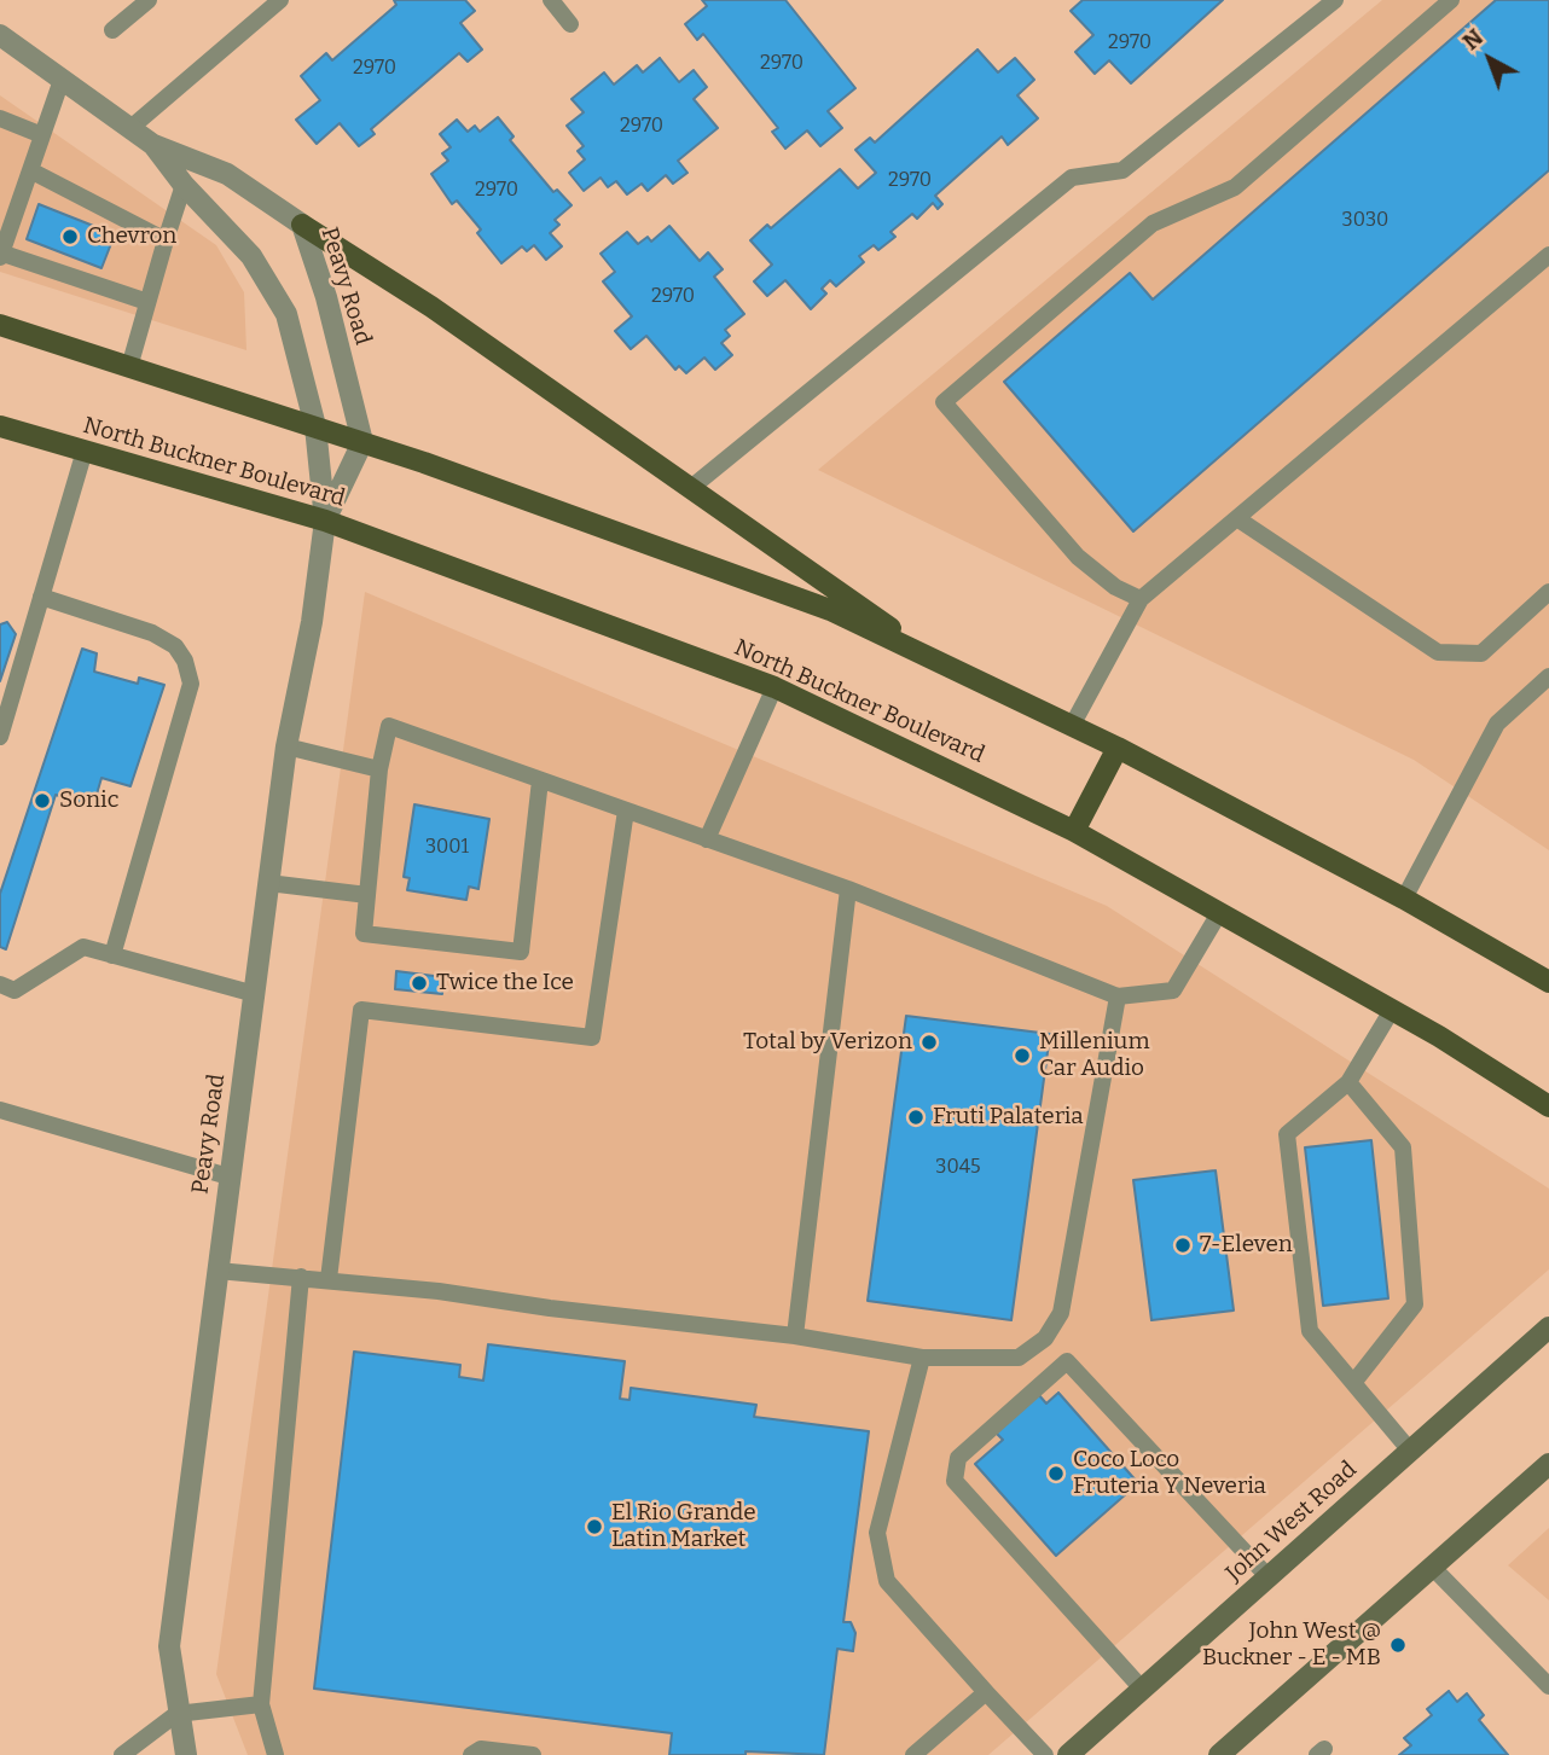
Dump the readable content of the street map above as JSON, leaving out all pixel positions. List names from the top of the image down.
{
  "streets": {
    "main road": ["North Buckner Boulevard", "John West Road"],
    "street": ["Peavy Road"]
  },
  "crossings": [
    ["Peavy Road", "North Buckner Boulevard"]
  ],
  "places": [
    "Chevron",
    "Sonic",
    "Twice the Ice",
    "Total by Verizon",
    "Millenium Car Audio",
    "Fruti Palateria",
    "7-Eleven",
    "Coco Loco Fruteria Y Neveria",
    "El Rio Grande Latin Market",
    "John West @ Buckner - E - MB"
  ],
  "house_numbers": [
    "2970",
    "2970",
    "2970",
    "2970",
    "2970",
    "2970",
    "3030",
    "2970",
    "3001",
    "3045"
  ],
  "north": "top left"
}
